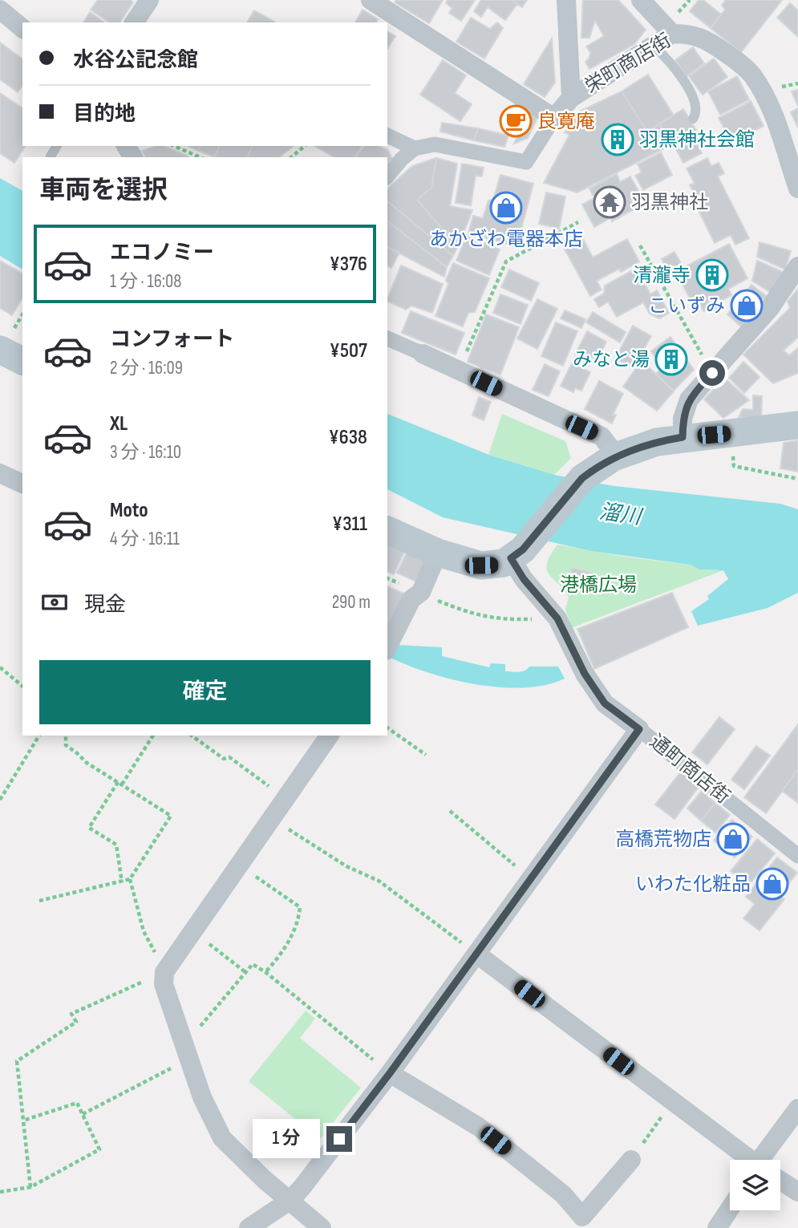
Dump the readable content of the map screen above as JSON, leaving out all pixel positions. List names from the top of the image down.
{
  "streets": {
    "street": ["栄町商店街", "通町商店街"]
  },
  "water": ["溜川"],
  "parks": ["港橋広場"],
  "places": {
    "cafe": ["良寛庵"],
    "building": ["羽黒神社会館", "清瀧寺", "みなと湯"],
    "temple": ["羽黒神社"],
    "shop": [
      "あかざわ電器本店",
      "こいずみ",
      "高橋荒物店",
      "いわた化粧品"
    ]
  },
  "page": {
    "banner": ["水谷公記念館", "目的地"],
    "heading": "車両を選択",
    "list": [
      {
        "name": "エコノミー",
        "note": "1 分 · 16:08",
        "value": "¥376"
      },
      {
        "name": "コンフォート",
        "note": "2 分 · 16:09",
        "value": "¥507"
      },
      {
        "name": "XL",
        "note": "3 分 · 16:10",
        "value": "¥638"
      },
      {
        "name": "Moto",
        "note": "4 分 · 16:11",
        "value": "¥311"
      }
    ],
    "pay": ["現金", "290 m"],
    "buttons": "確定",
    "bubble": "1 分"
  }
}
